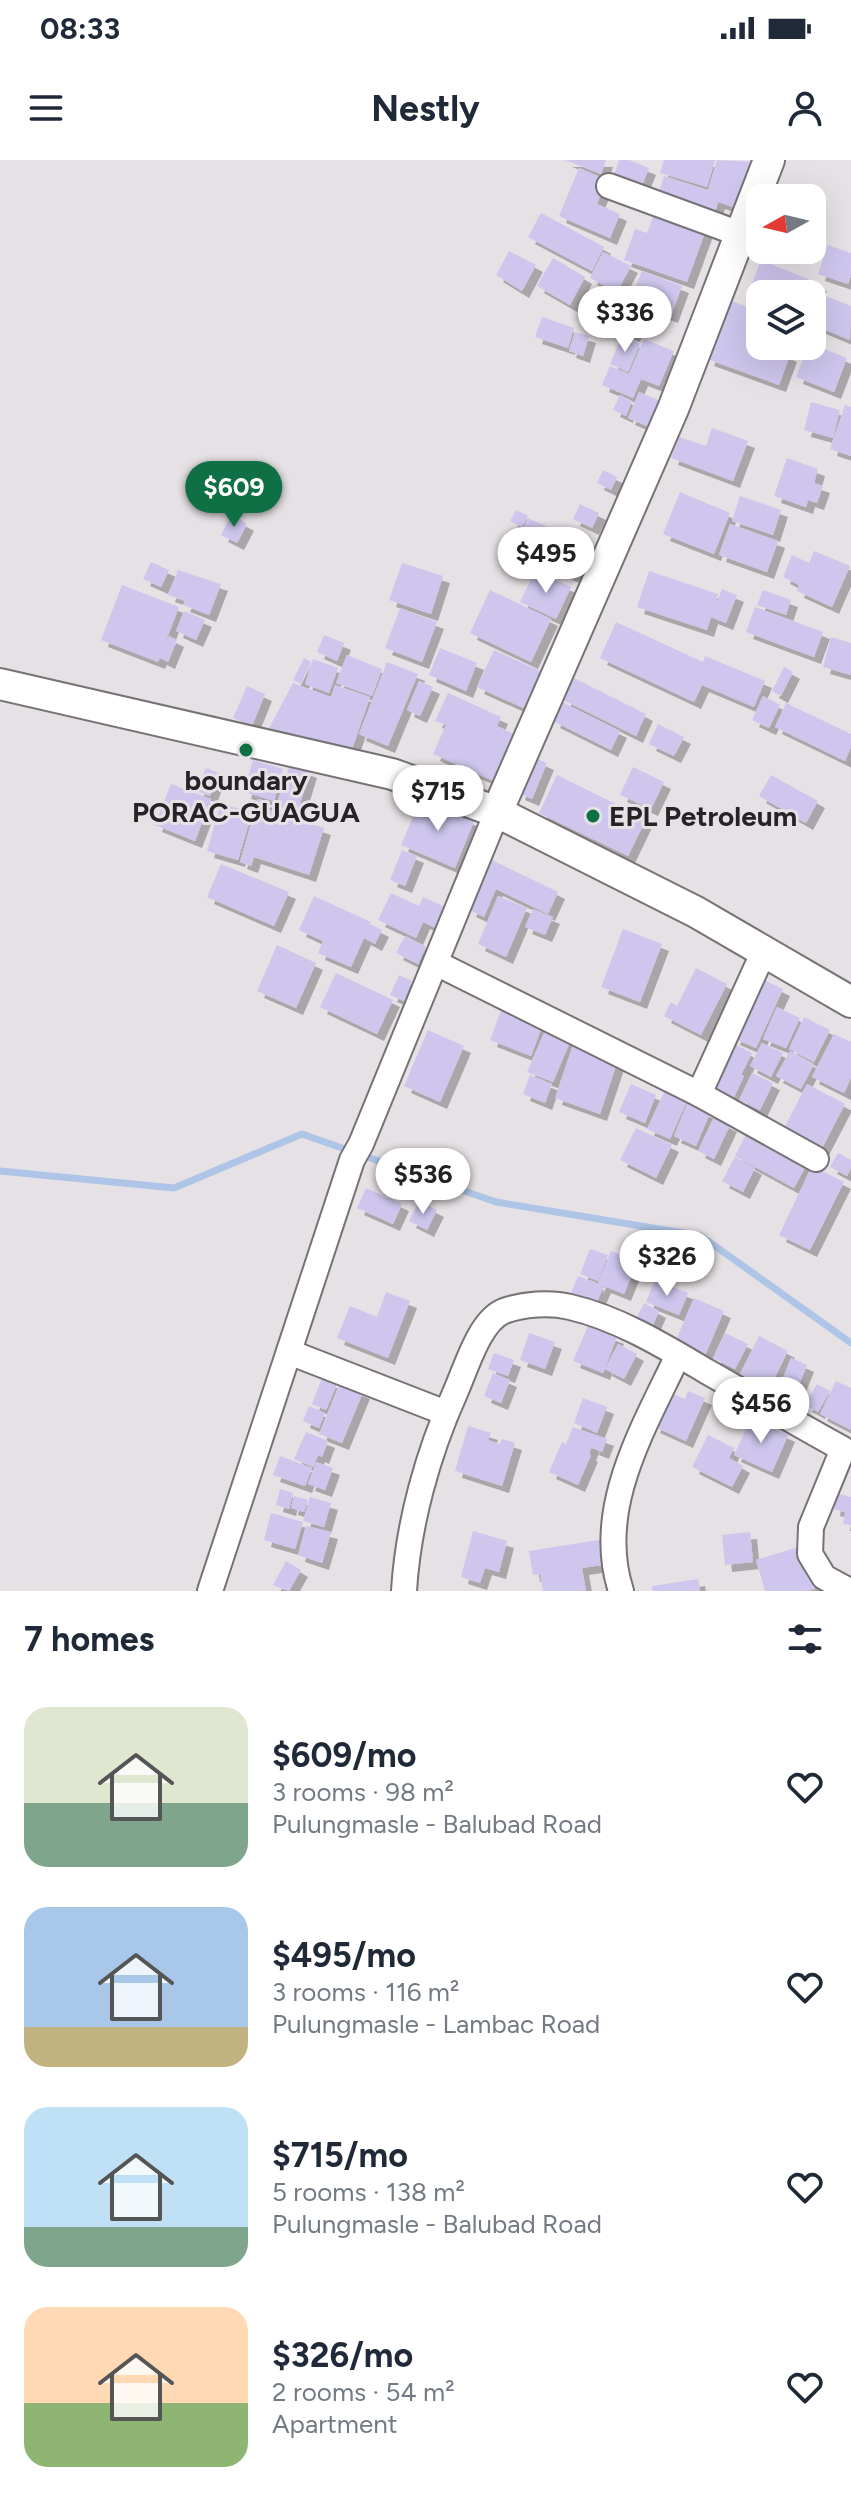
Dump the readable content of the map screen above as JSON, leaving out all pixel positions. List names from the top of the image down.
{
  "places": ["boundary PORAC-GUAGUA", "EPL Petroleum"],
  "north": "left",
  "page": {
    "status": "08:33",
    "header": "Nestly",
    "price": [
      "$336",
      "$609",
      "$495",
      "$715",
      "$536",
      "$326",
      "$456"
    ],
    "heading": "7 homes",
    "list": [
      {
        "name": "$609/mo",
        "note": "3 rooms · 98 m² · Pulungmasle - Balubad Road"
      },
      {
        "name": "$495/mo",
        "note": "3 rooms · 116 m² · Pulungmasle - Lambac Road"
      },
      {
        "name": "$715/mo",
        "note": "5 rooms · 138 m² · Pulungmasle - Balubad Road"
      },
      {
        "name": "$326/mo",
        "note": "2 rooms · 54 m² · Apartment"
      }
    ]
  }
}
